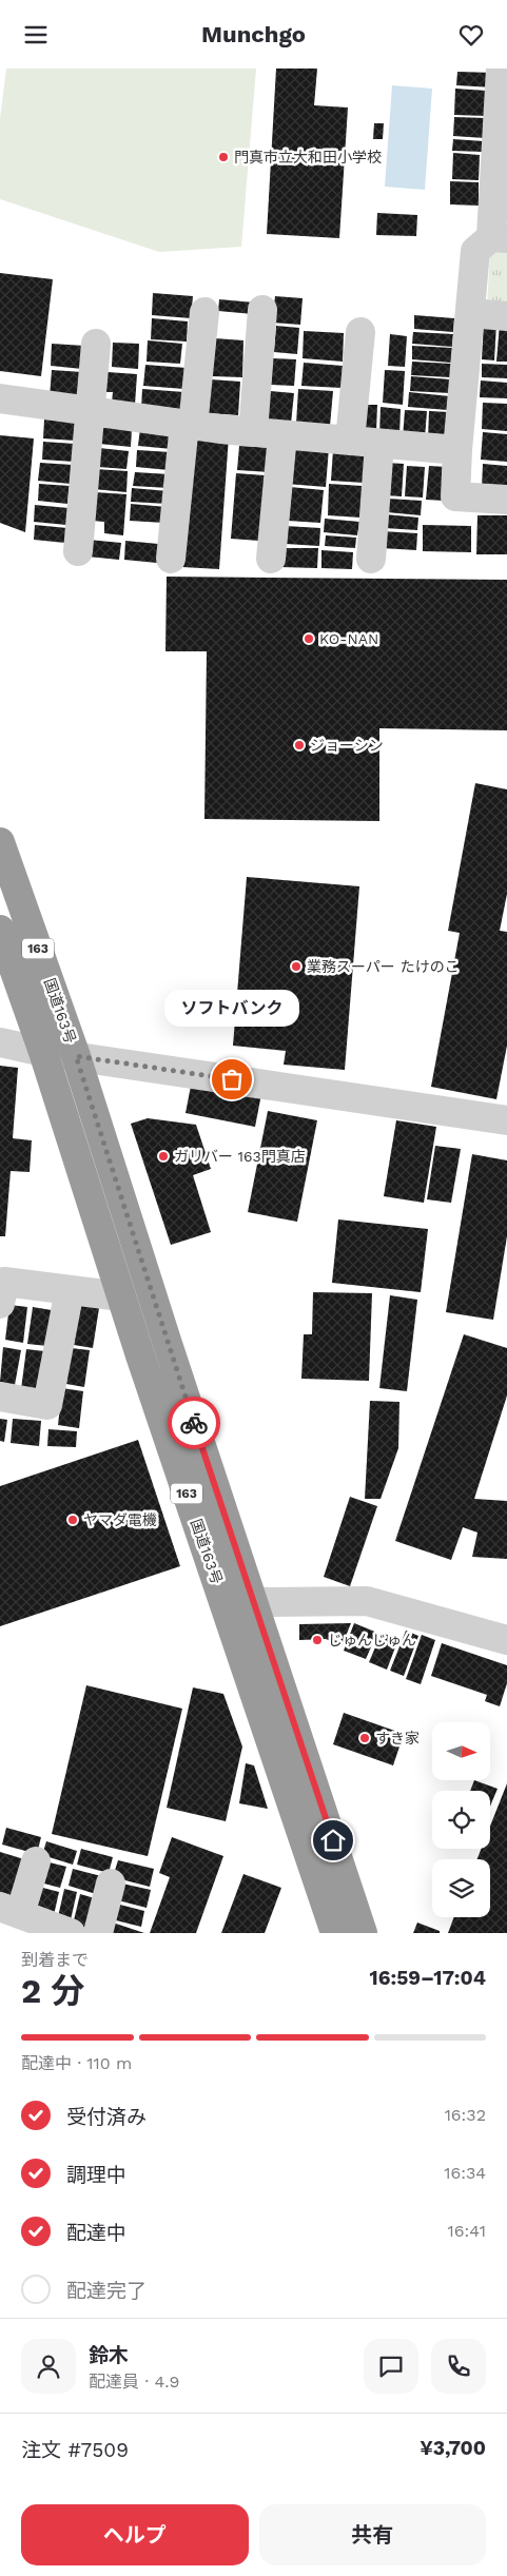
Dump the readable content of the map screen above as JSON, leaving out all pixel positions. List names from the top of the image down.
{
  "streets": {
    "highway": ["163", "国道163号"]
  },
  "places": [
    "門真市立大和田小学校",
    "KO-NAN",
    "ジョーシン",
    "業務スーパー たけのこ",
    "ソフトバンク",
    "ガリバー 163門真店",
    "ヤマダ電機",
    "じゅんじゅん",
    "すき家"
  ],
  "north": "right",
  "page": {
    "header": "Munchgo",
    "bubble": "ソフトバンク",
    "heading": ["2 分", "到着まで", "16:59–17:04"],
    "panel": [
      "鈴木",
      "配達員 · 4.9",
      "注文 #7509",
      "¥3,700"
    ],
    "bar": "配達中 · 110 m",
    "list": [
      ["受付済み", "16:32"],
      ["調理中", "16:34"],
      ["配達中", "16:41"],
      "配達完了"
    ],
    "buttons": ["ヘルプ", "共有"]
  }
}
